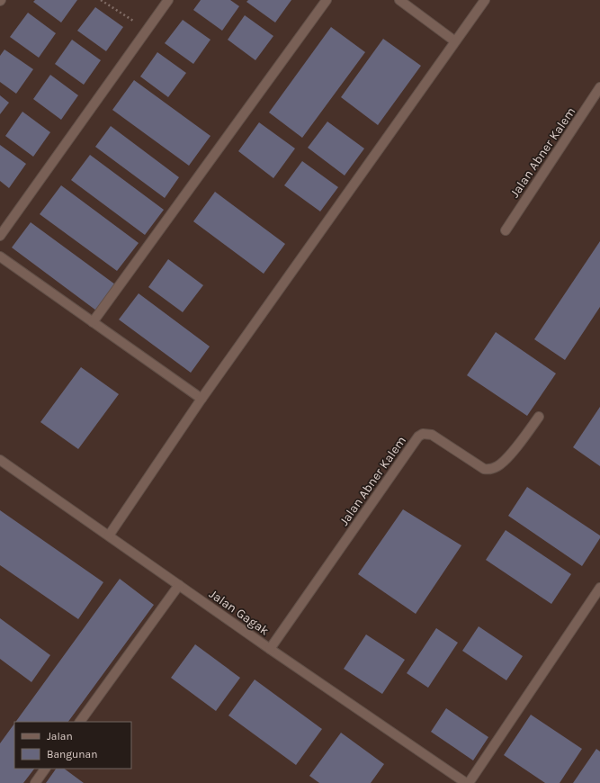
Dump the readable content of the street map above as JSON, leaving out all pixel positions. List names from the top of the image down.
{
  "streets": {
    "street": ["Jalan Abner Kalem", "Jalan Gagak"]
  },
  "crossings": [
    ["Jalan Abner Kalem", "Jalan Gagak"]
  ],
  "legend": ["Jalan", "Bangunan"]
}
